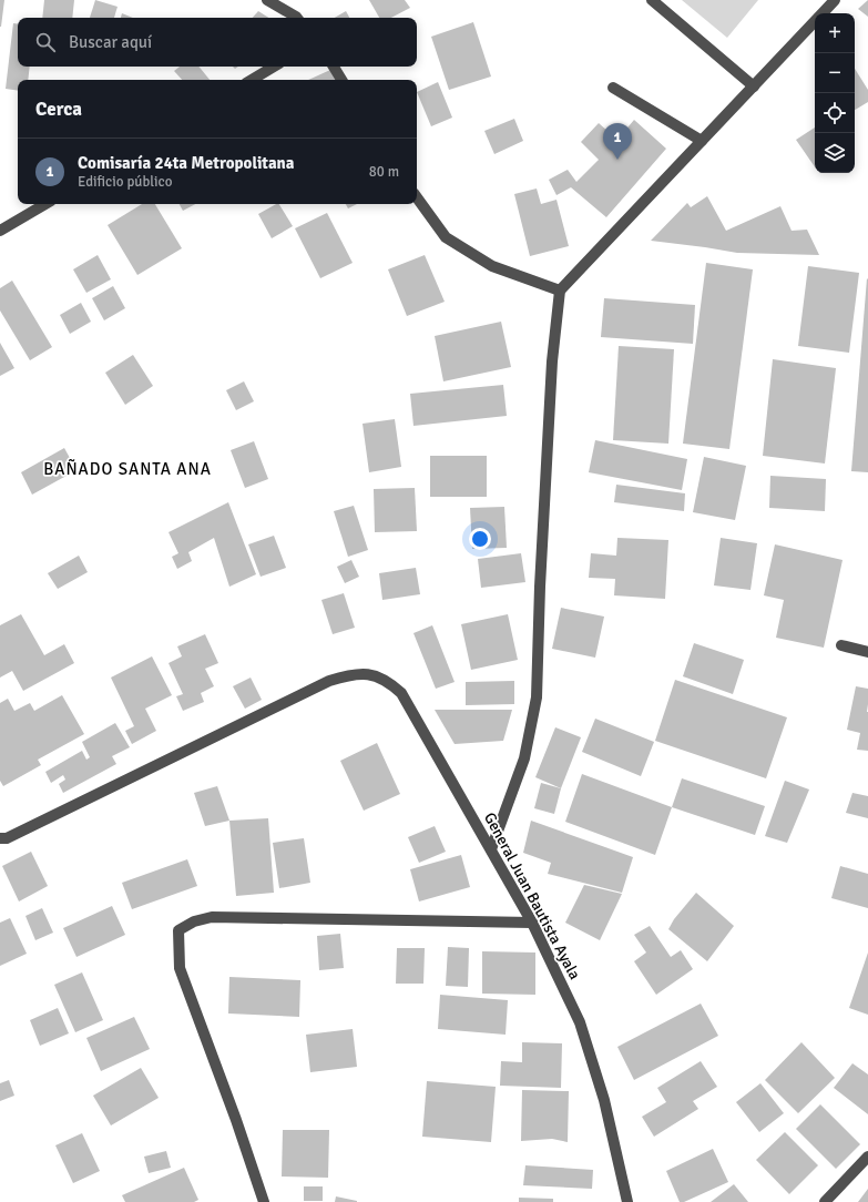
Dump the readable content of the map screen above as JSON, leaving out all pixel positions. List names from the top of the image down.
{
  "streets": {
    "street": ["General Juan Bautista Ayala"]
  },
  "districts": ["BAÑADO SANTA ANA"],
  "page": {
    "map_buttons": ["+", "−"],
    "search": "Buscar aquí",
    "heading": "Cerca",
    "pins": "1",
    "list": [
      {
        "mark": "1",
        "name": "Comisaría 24ta Metropolitana",
        "note": "Edificio público",
        "value": "80 m"
      }
    ]
  }
}
